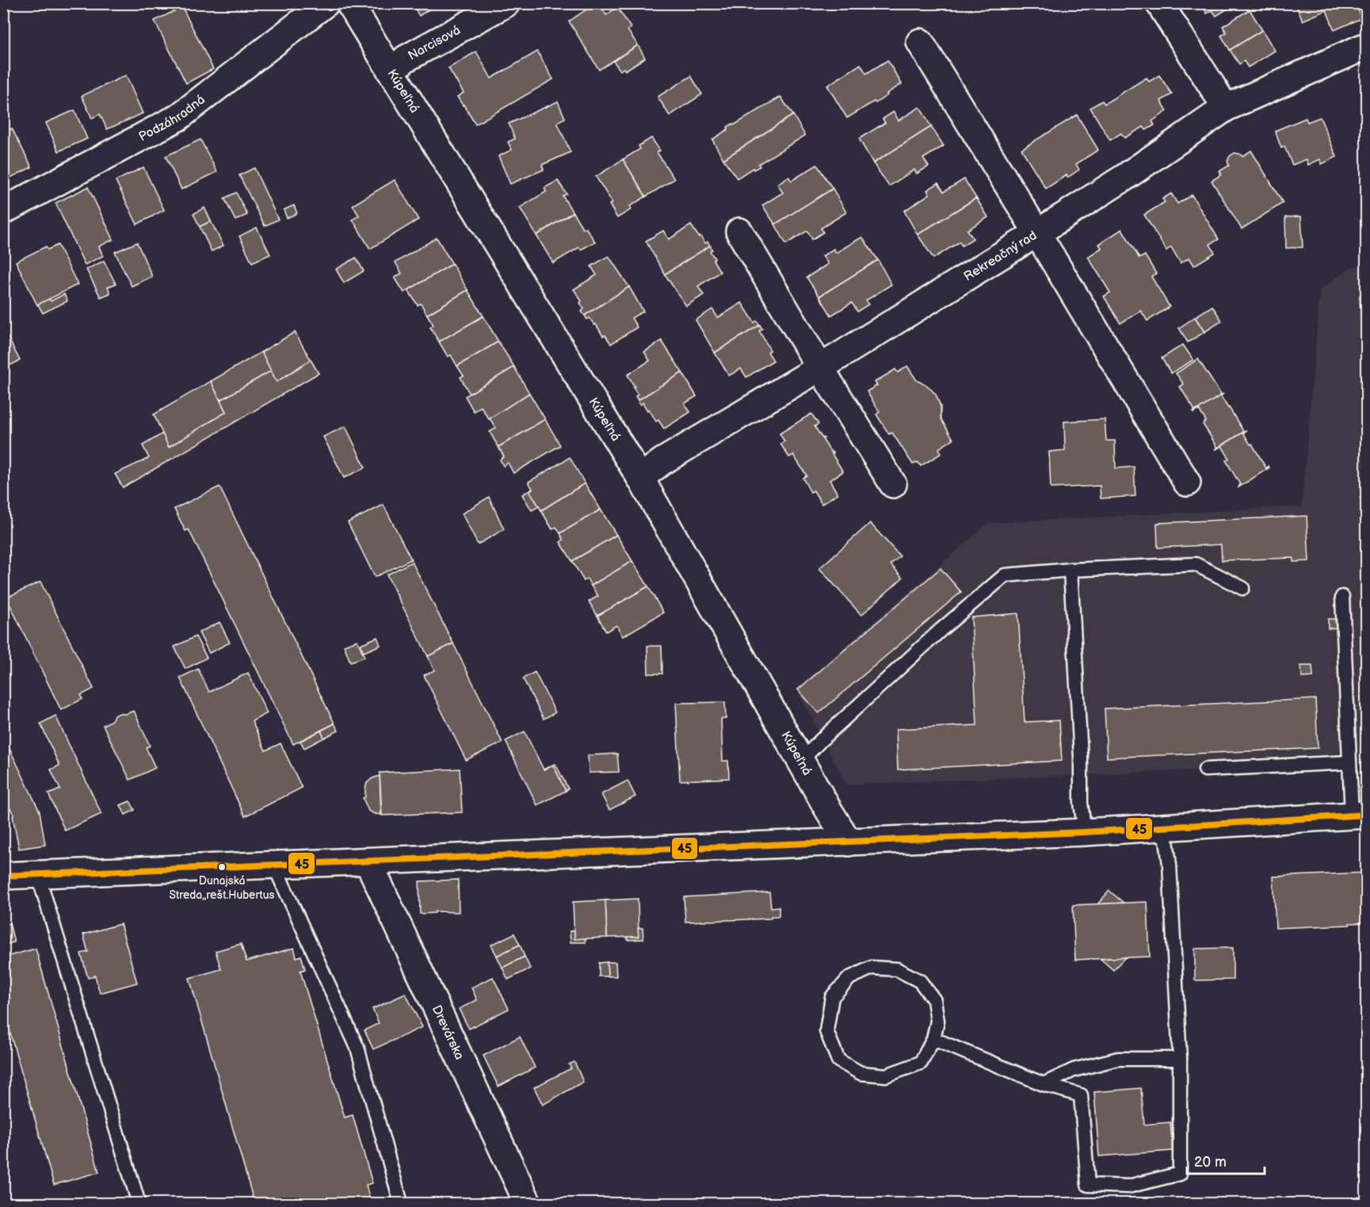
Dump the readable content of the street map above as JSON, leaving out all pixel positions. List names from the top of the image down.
{
  "streets": {
    "street": [
      "Narcisová",
      "Kúpeľná",
      "Podzáhradná",
      "Rekreačný rad",
      "Drevárska"
    ]
  },
  "crossings": [
    ["Narcisová", "Kúpeľná"],
    ["Kúpeľná", "Rekreačný rad"]
  ],
  "places": ["Dunajská Streda,,rešt.Hubertus"],
  "lines": ["transit line 45"],
  "scale_bar": "20 m"
}
